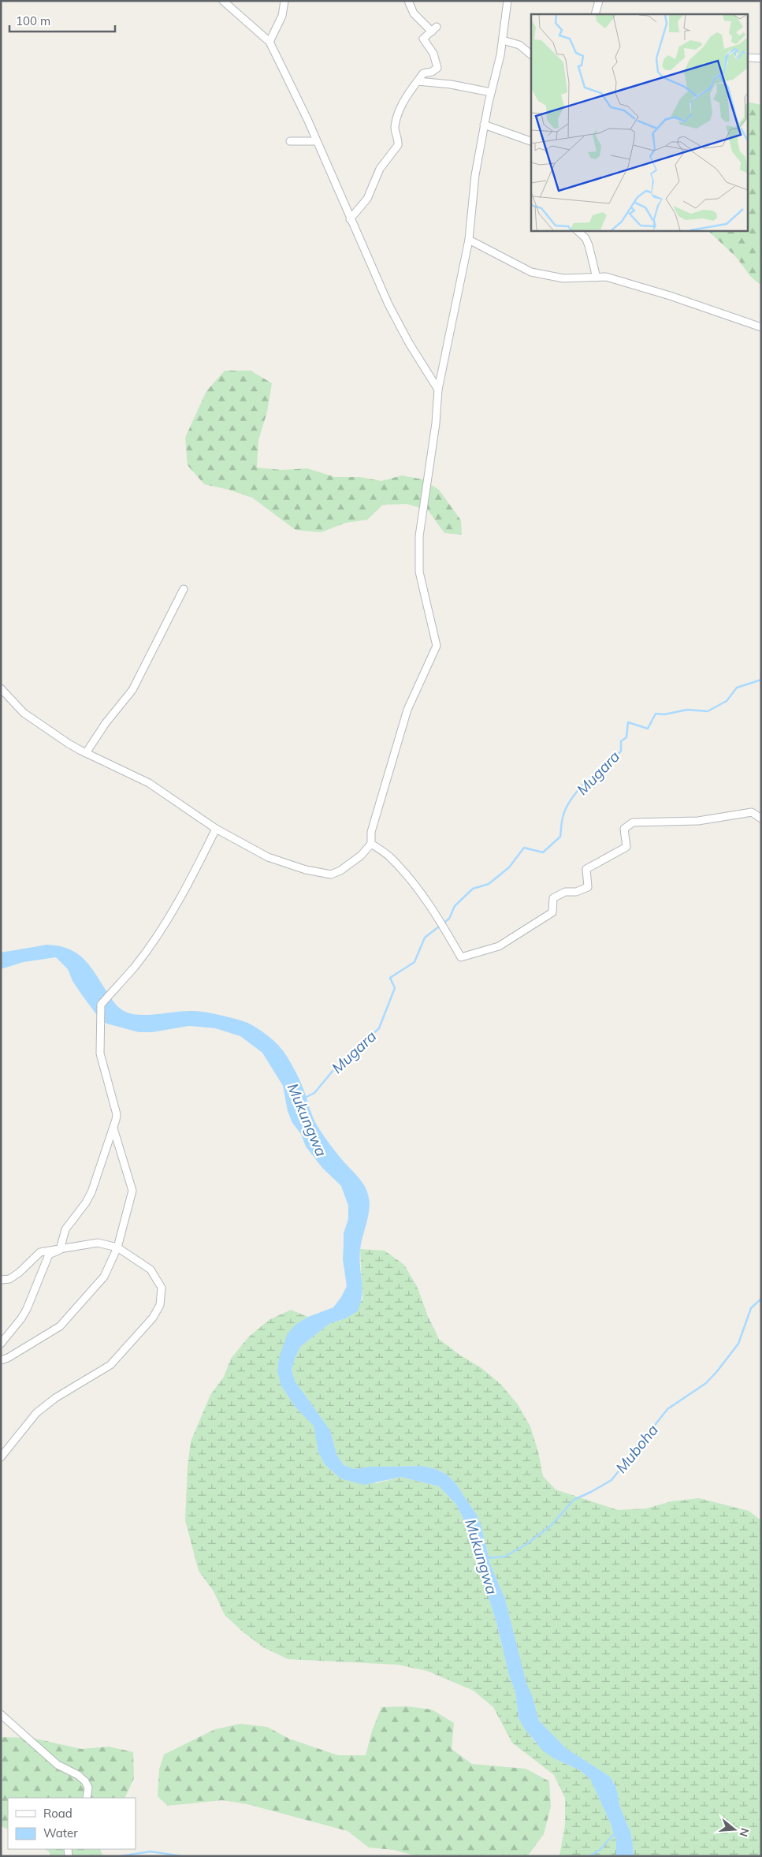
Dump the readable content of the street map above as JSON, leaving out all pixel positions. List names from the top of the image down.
{
  "water": ["Mugara", "Mukungwa", "Muboha"],
  "legend": ["Road", "Water"],
  "scale_bar": "100 m",
  "north": "right"
}
